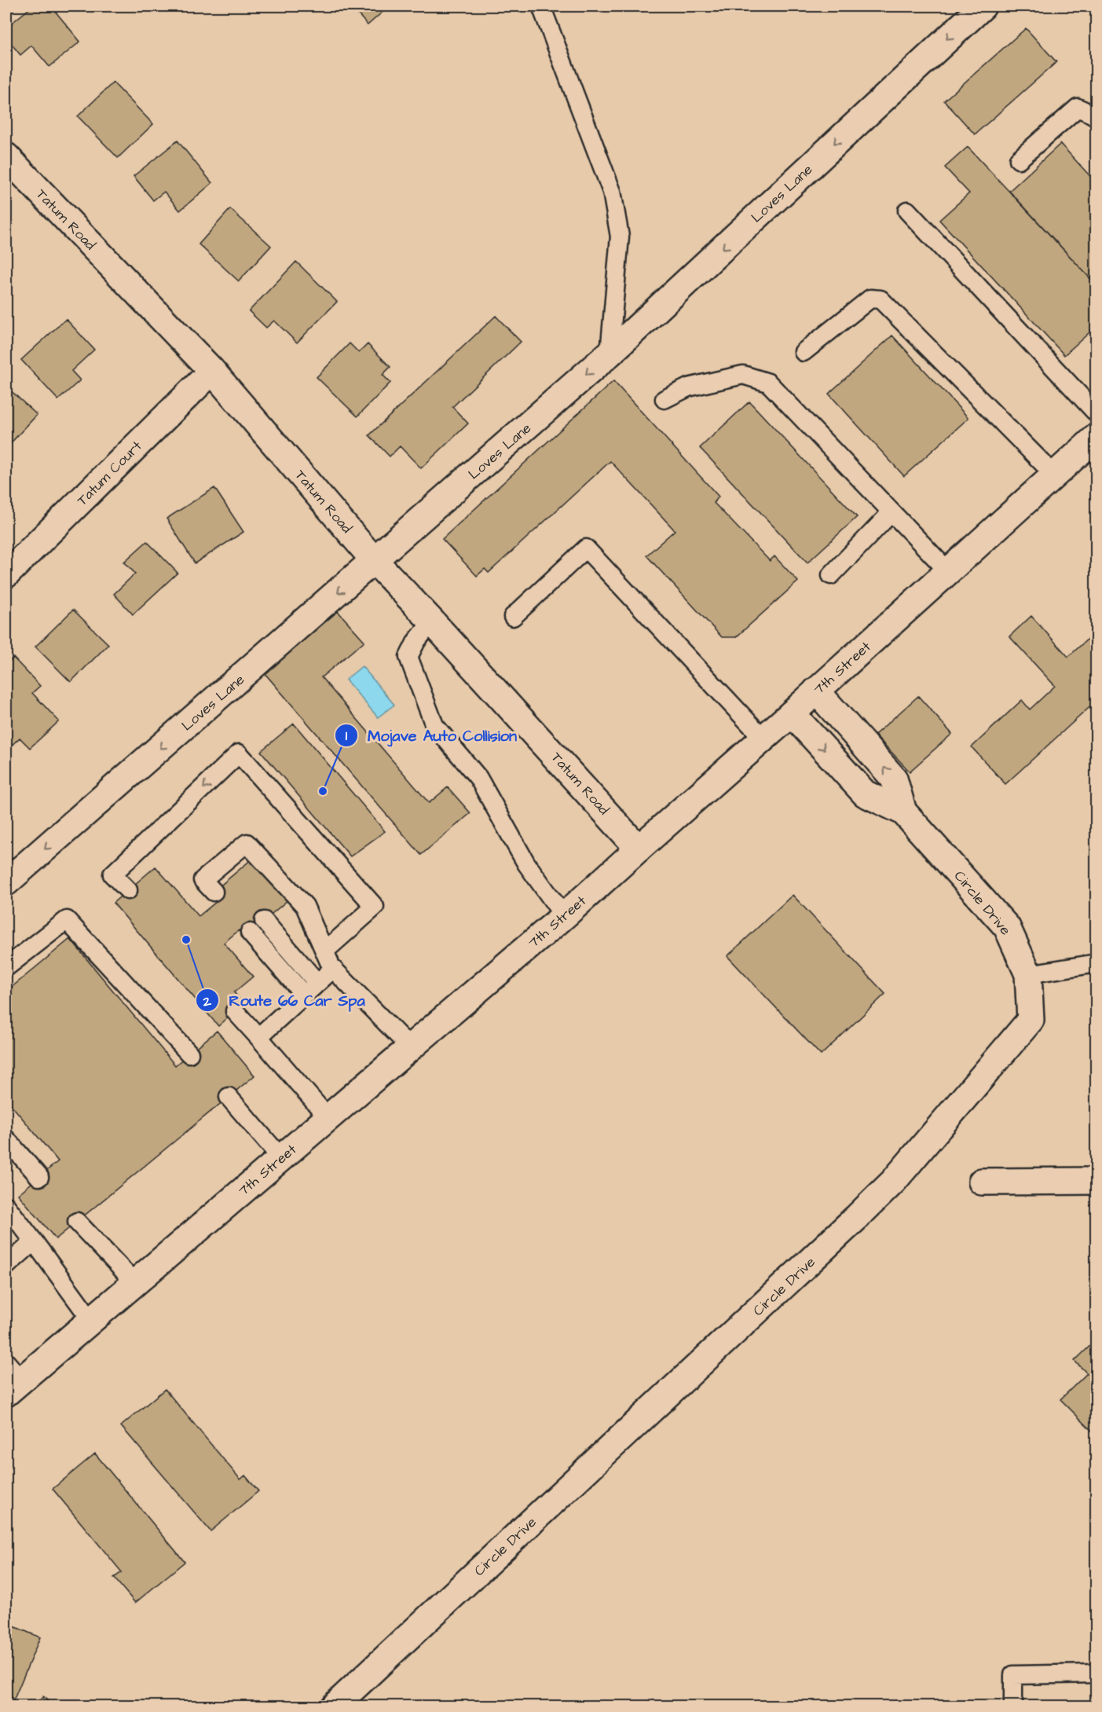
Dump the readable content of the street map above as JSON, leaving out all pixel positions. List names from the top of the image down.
{
  "streets": {
    "street": [
      "Loves Lane",
      "Tatum Road",
      "Tatum Court",
      "7th Street",
      "Circle Drive"
    ]
  },
  "crossings": [
    ["Loves Lane", "Tatum Road"],
    ["Tatum Road", "Tatum Court"],
    ["Tatum Road", "7th Street"],
    ["7th Street", "Circle Drive"]
  ],
  "one_way": ["Loves Lane"],
  "places": ["Mojave Auto Collision", "Route 66 Car Spa"]
}
